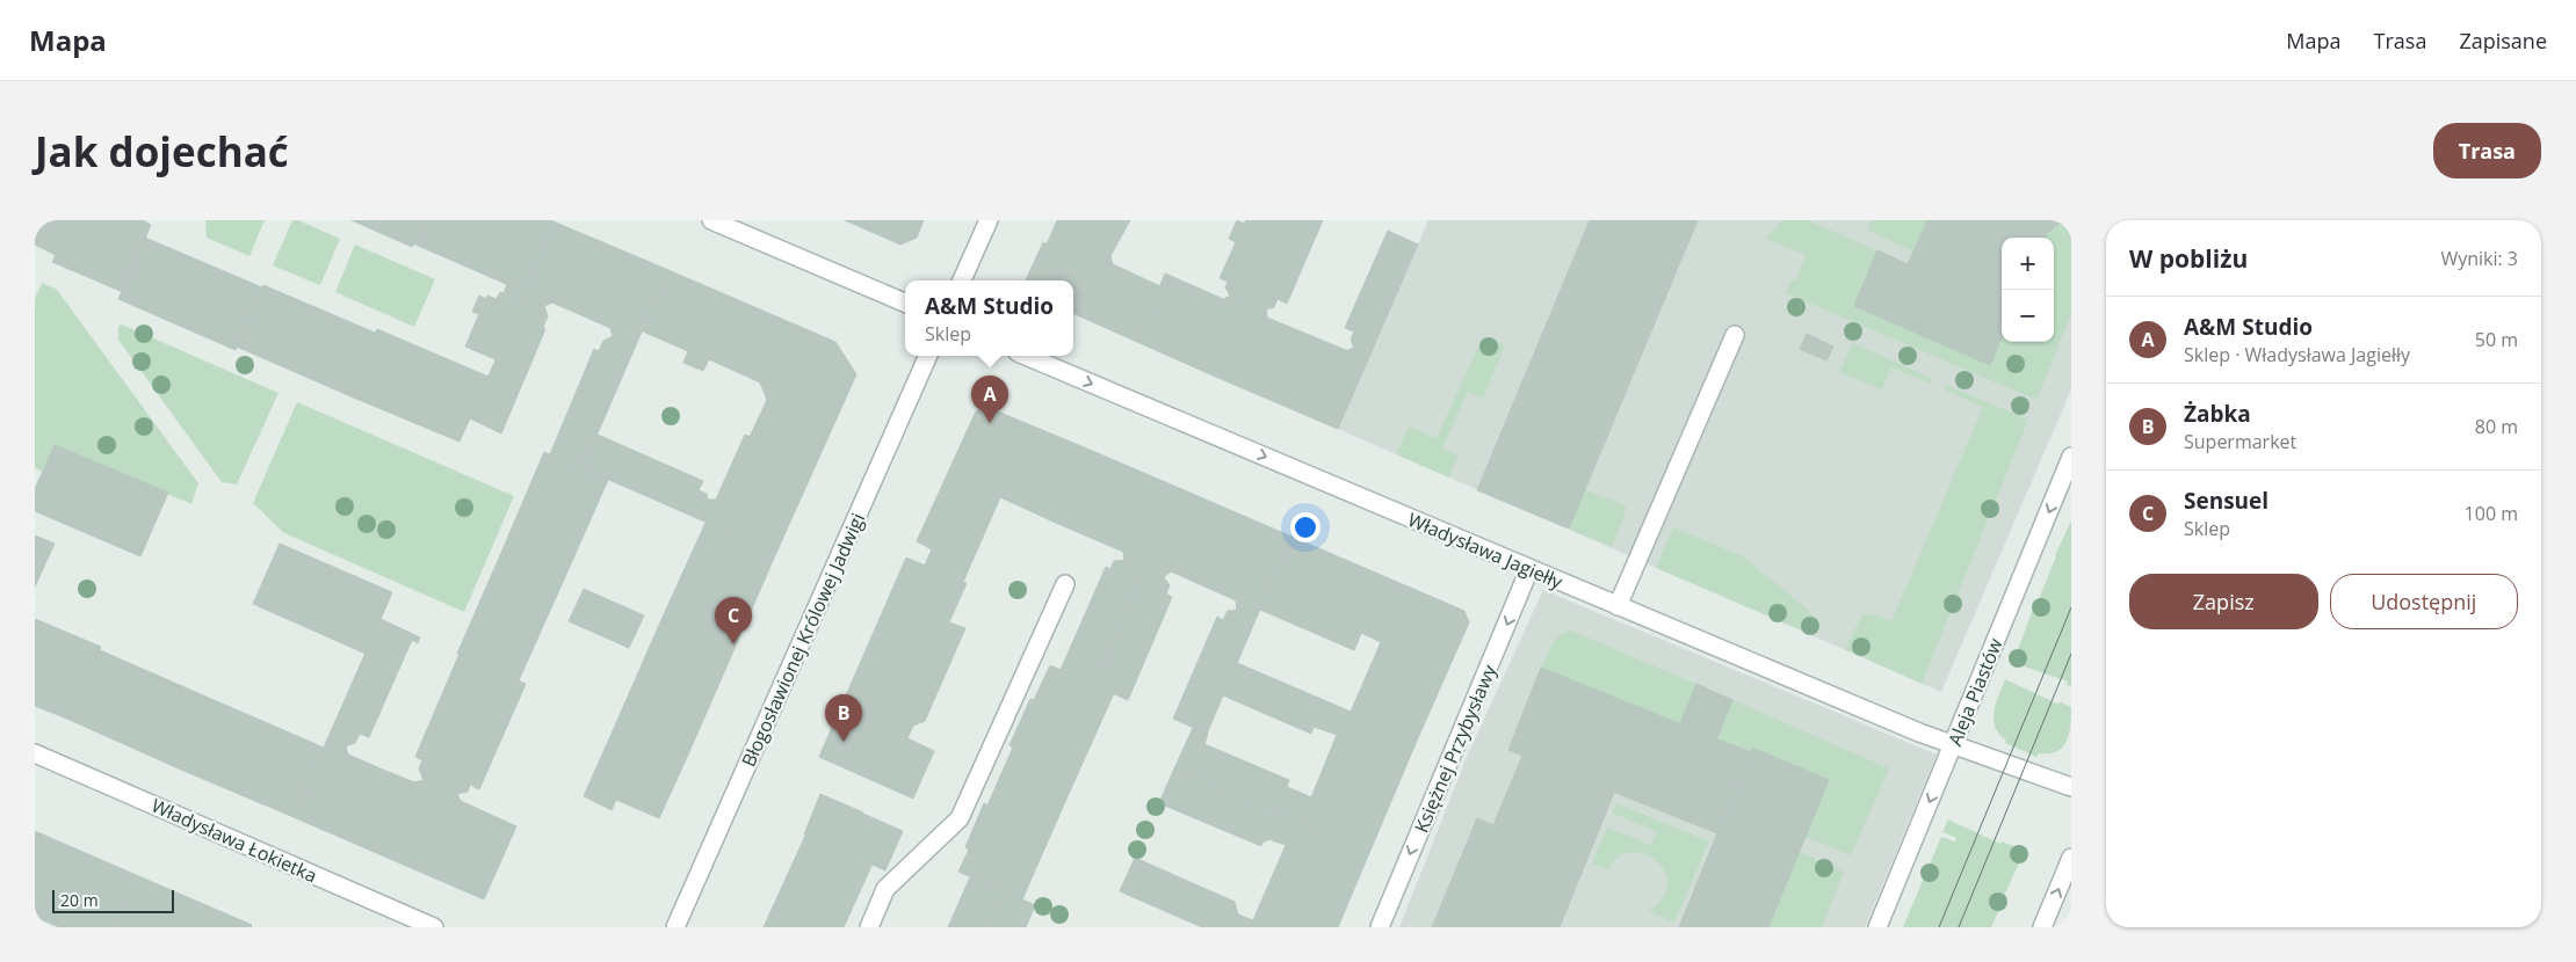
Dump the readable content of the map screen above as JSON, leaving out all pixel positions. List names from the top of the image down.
{
  "streets": {
    "street": [
      "Władysława Jagiełły",
      "Błogosławionej Królowej Jadwigi",
      "Aleja Piastów",
      "Księżnej Przybysławy",
      "Władysława Łokietka"
    ]
  },
  "crossings": [
    ["Władysława Jagiełły", "Aleja Piastów"],
    ["Władysława Jagiełły", "Księżnej Przybysławy"]
  ],
  "one_way": ["Władysława Jagiełły", "Aleja Piastów", "Księżnej Przybysławy"],
  "scale_bar": "20 m",
  "page": {
    "header": "Mapa",
    "nav": ["Mapa", "Trasa", "Zapisane"],
    "buttons": [
      "Trasa",
      ["Zapisz", "Udostępnij"]
    ],
    "title": "Jak dojechać",
    "heading": ["W pobliżu", "Wyniki: 3"],
    "map_buttons": ["+", "−"],
    "popup": ["A&M Studio", "Sklep"],
    "list": [
      {
        "mark": "A",
        "name": "A&M Studio",
        "note": "Sklep · Władysława Jagiełły",
        "value": "50 m"
      },
      {
        "mark": "B",
        "name": "Żabka",
        "note": "Supermarket",
        "value": "80 m"
      },
      {
        "mark": "C",
        "name": "Sensuel",
        "note": "Sklep",
        "value": "100 m"
      }
    ],
    "pins": ["A", "C", "B"],
    "scale": "20 m"
  }
}
